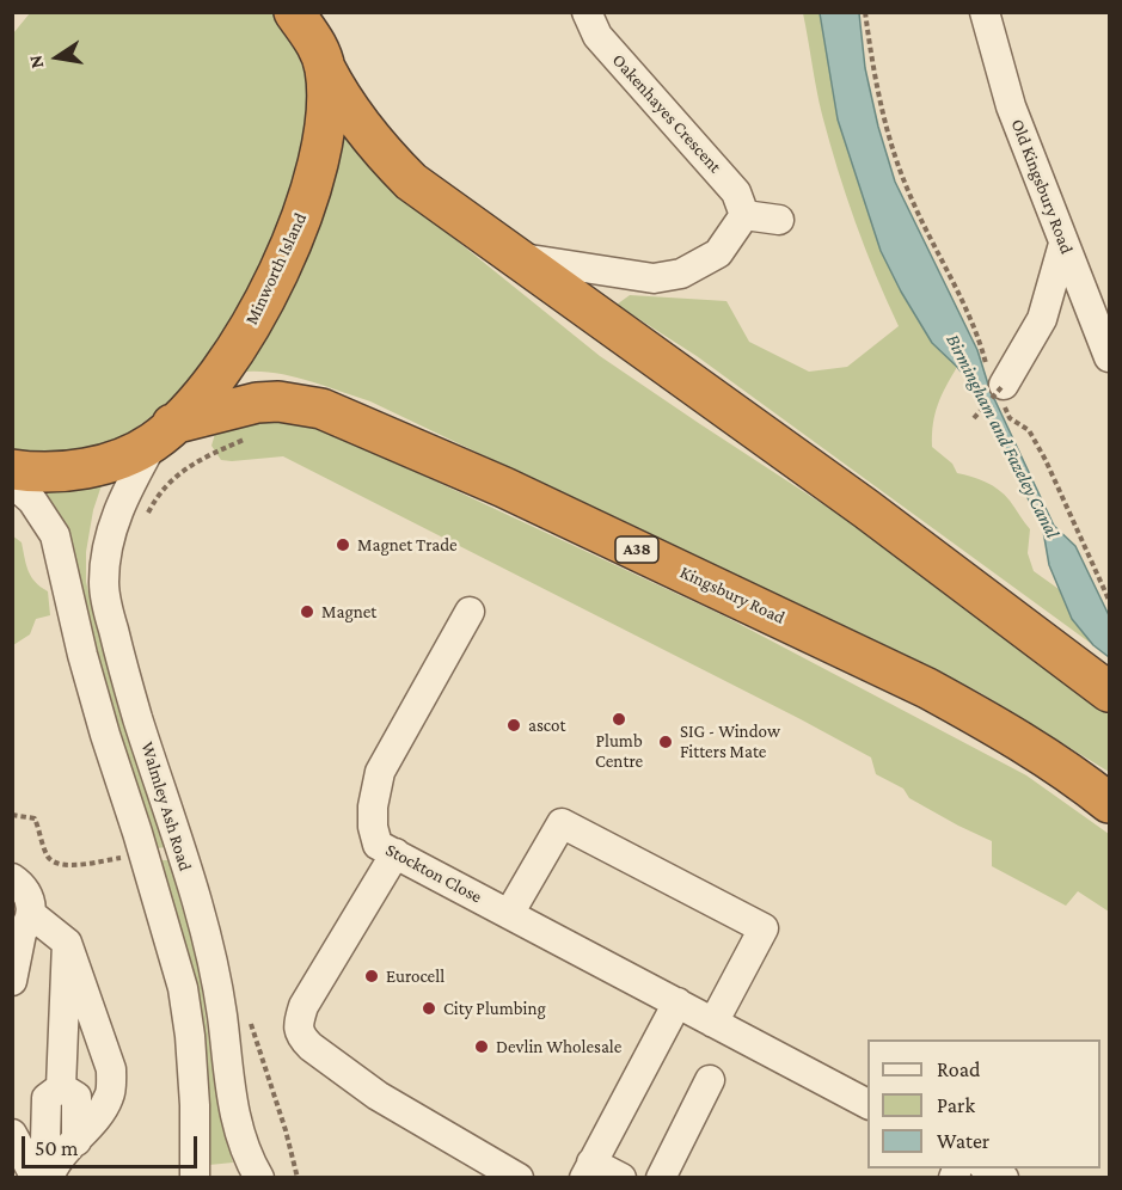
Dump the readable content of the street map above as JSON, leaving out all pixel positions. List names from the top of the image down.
{
  "streets": {
    "highway": ["Minworth Island", "A38", "Kingsbury Road"],
    "street": [
      "Oakenhayes Crescent",
      "Old Kingsbury Road",
      "Walmley Ash Road",
      "Stockton Close"
    ]
  },
  "crossings": [
    ["Minworth Island", "Kingsbury Road"],
    ["Minworth Island", "Walmley Ash Road"],
    ["Kingsbury Road", "Walmley Ash Road"]
  ],
  "water": ["Birmingham and Fazeley Canal"],
  "places": [
    "Magnet Trade",
    "Magnet",
    "Plumb Centre",
    "ascot",
    "SIG - Window Fitters Mate",
    "Eurocell",
    "City Plumbing",
    "Devlin Wholesale"
  ],
  "legend": ["Road", "Park", "Water"],
  "scale_bar": "50 m",
  "north": "left"
}
